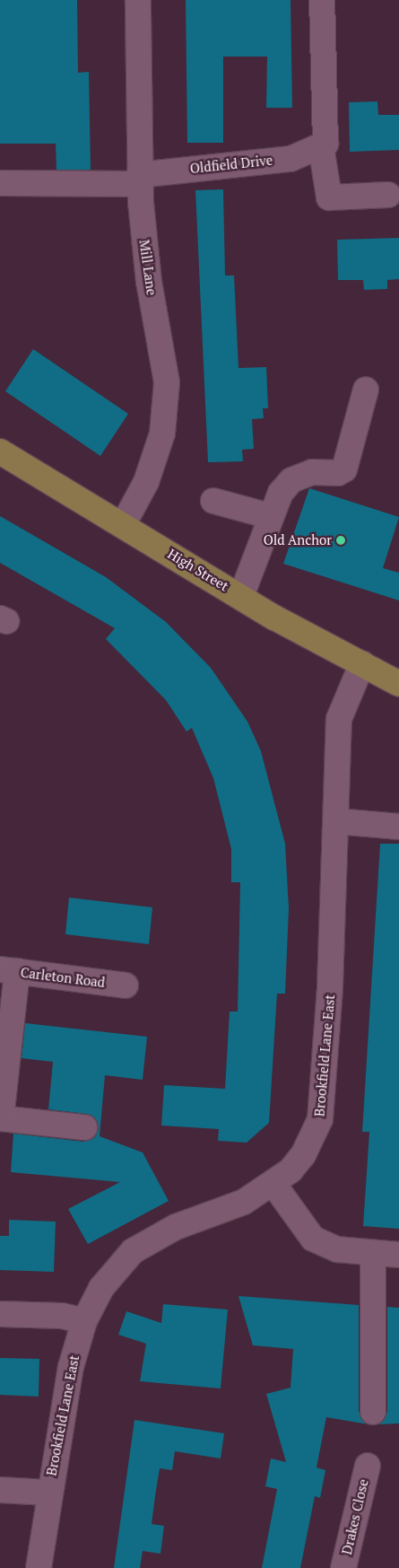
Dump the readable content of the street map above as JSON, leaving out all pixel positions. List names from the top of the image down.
{
  "streets": {
    "main road": ["High Street"],
    "street": [
      "Oldfield Drive",
      "Mill Lane",
      "Carleton Road",
      "Brookfield Lane East",
      "Drakes Close"
    ]
  },
  "crossings": [
    ["Oldfield Drive", "Mill Lane"],
    ["Mill Lane", "High Street"],
    ["High Street", "Brookfield Lane East"]
  ],
  "places": ["Old Anchor"]
}
